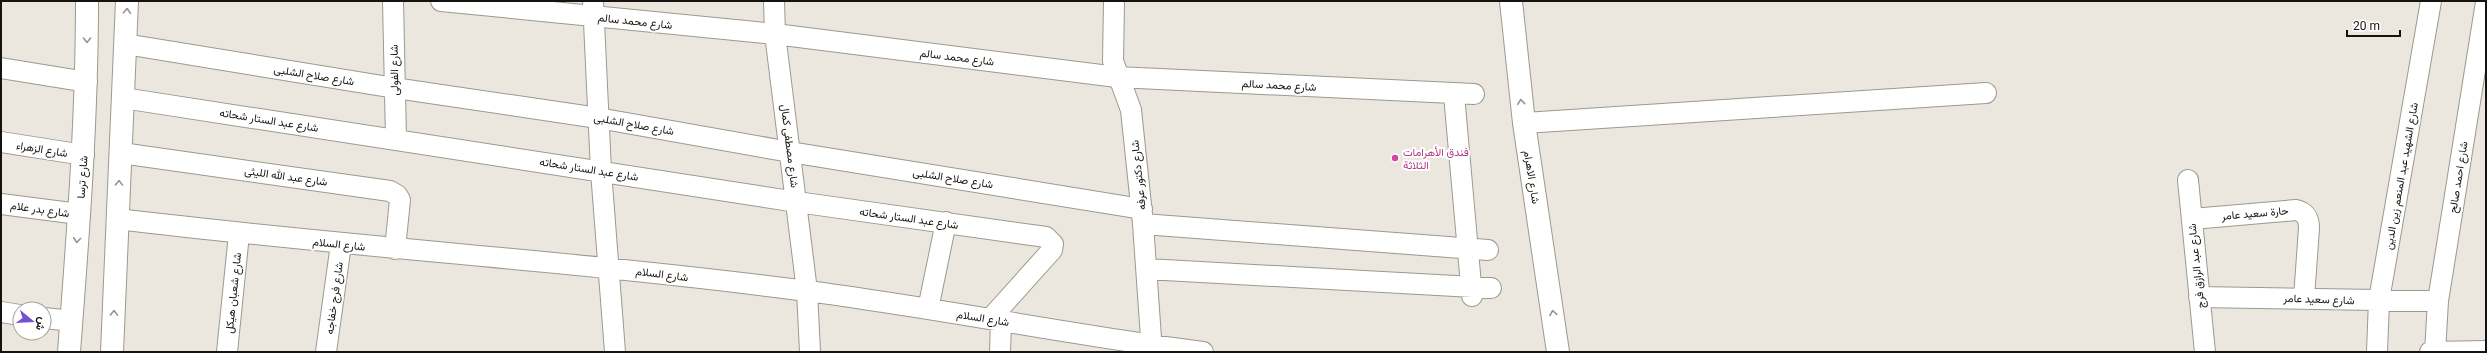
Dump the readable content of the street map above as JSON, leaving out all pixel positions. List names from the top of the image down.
{
  "streets": {
    "main road": ["شارع ترسا", "شارع الاهرام"],
    "street": [
      "شارع محمد سالم",
      "شارع الفولى",
      "شارع صلاح الشلبى",
      "شارع عبد الستار شحاته",
      "شارع مصطفى كمال",
      "شارع الزهراء",
      "شارع دكتور عرفه",
      "شارع عبد الله الليثى",
      "شارع الشهيد عبد المنعم زين الدين",
      "شارع احمد صالح",
      "شارع بدر علام",
      "حارة سعيد عامر",
      "شارع السلام",
      "شارع عبد الرازق فرج",
      "شارع شعبان هيكل",
      "شارع فرج خفاجه",
      "شارع سعيد عامر"
    ]
  },
  "crossings": [
    ["شارع محمد سالم", "شارع مصطفى كمال"],
    ["شارع محمد سالم", "شارع دكتور عرفه"],
    ["شارع الفولى", "شارع صلاح الشلبى"],
    ["شارع الفولى", "شارع عبد الستار شحاته"],
    ["شارع صلاح الشلبى", "شارع مصطفى كمال"],
    ["شارع صلاح الشلبى", "شارع دكتور عرفه"],
    ["شارع عبد الستار شحاته", "شارع مصطفى كمال"],
    ["شارع عبد الستار شحاته", "شارع السلام"],
    ["شارع مصطفى كمال", "شارع السلام"],
    ["شارع الزهراء", "شارع ترسا"],
    ["شارع دكتور عرفه", "شارع السلام"],
    ["شارع عبد الله الليثى", "شارع السلام"],
    ["شارع الشهيد عبد المنعم زين الدين", "شارع سعيد عامر"],
    ["شارع ترسا", "شارع بدر علام"],
    ["شارع احمد صالح", "شارع سعيد عامر"],
    ["حارة سعيد عامر", "شارع عبد الرازق فرج"],
    ["حارة سعيد عامر", "شارع سعيد عامر"],
    ["شارع السلام", "شارع شعبان هيكل"],
    ["شارع السلام", "شارع فرج خفاجه"],
    ["شارع عبد الرازق فرج", "شارع سعيد عامر"]
  ],
  "one_way": ["شارع الاهرام"],
  "places": ["فندق الأهرامات الثلاثة"],
  "scale_bar": "20 m",
  "north": "right"
}
